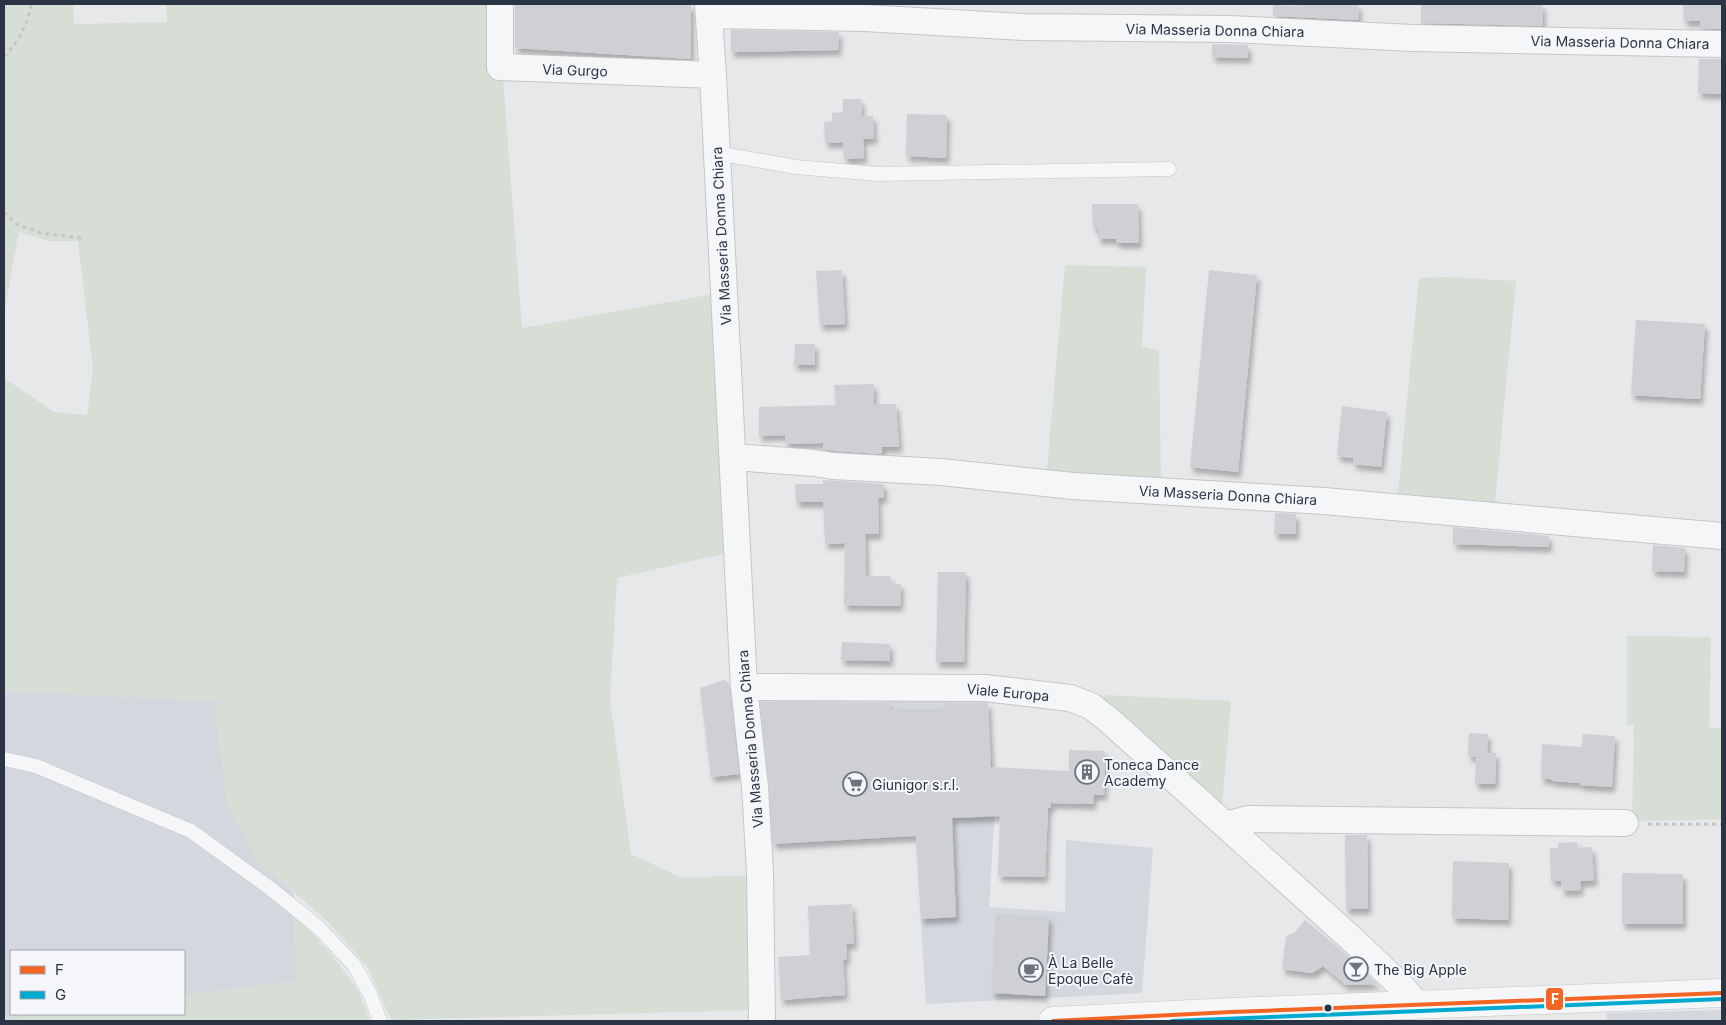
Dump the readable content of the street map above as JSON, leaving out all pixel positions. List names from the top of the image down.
{
  "streets": {
    "street": ["Via Masseria Donna Chiara", "Via Gurgo", "Viale Europa"]
  },
  "crossings": [
    ["Via Masseria Donna Chiara", "Via Gurgo"],
    ["Via Masseria Donna Chiara", "Viale Europa"]
  ],
  "places": {
    "building": ["Toneca Dance Academy"],
    "supermarket": ["Giunigor s.r.l."],
    "bar": ["The Big Apple"],
    "cafe": ["À La Belle Epoque Cafè"]
  },
  "lines": ["transit line F", "transit line G"],
  "legend": ["F", "G"]
}
